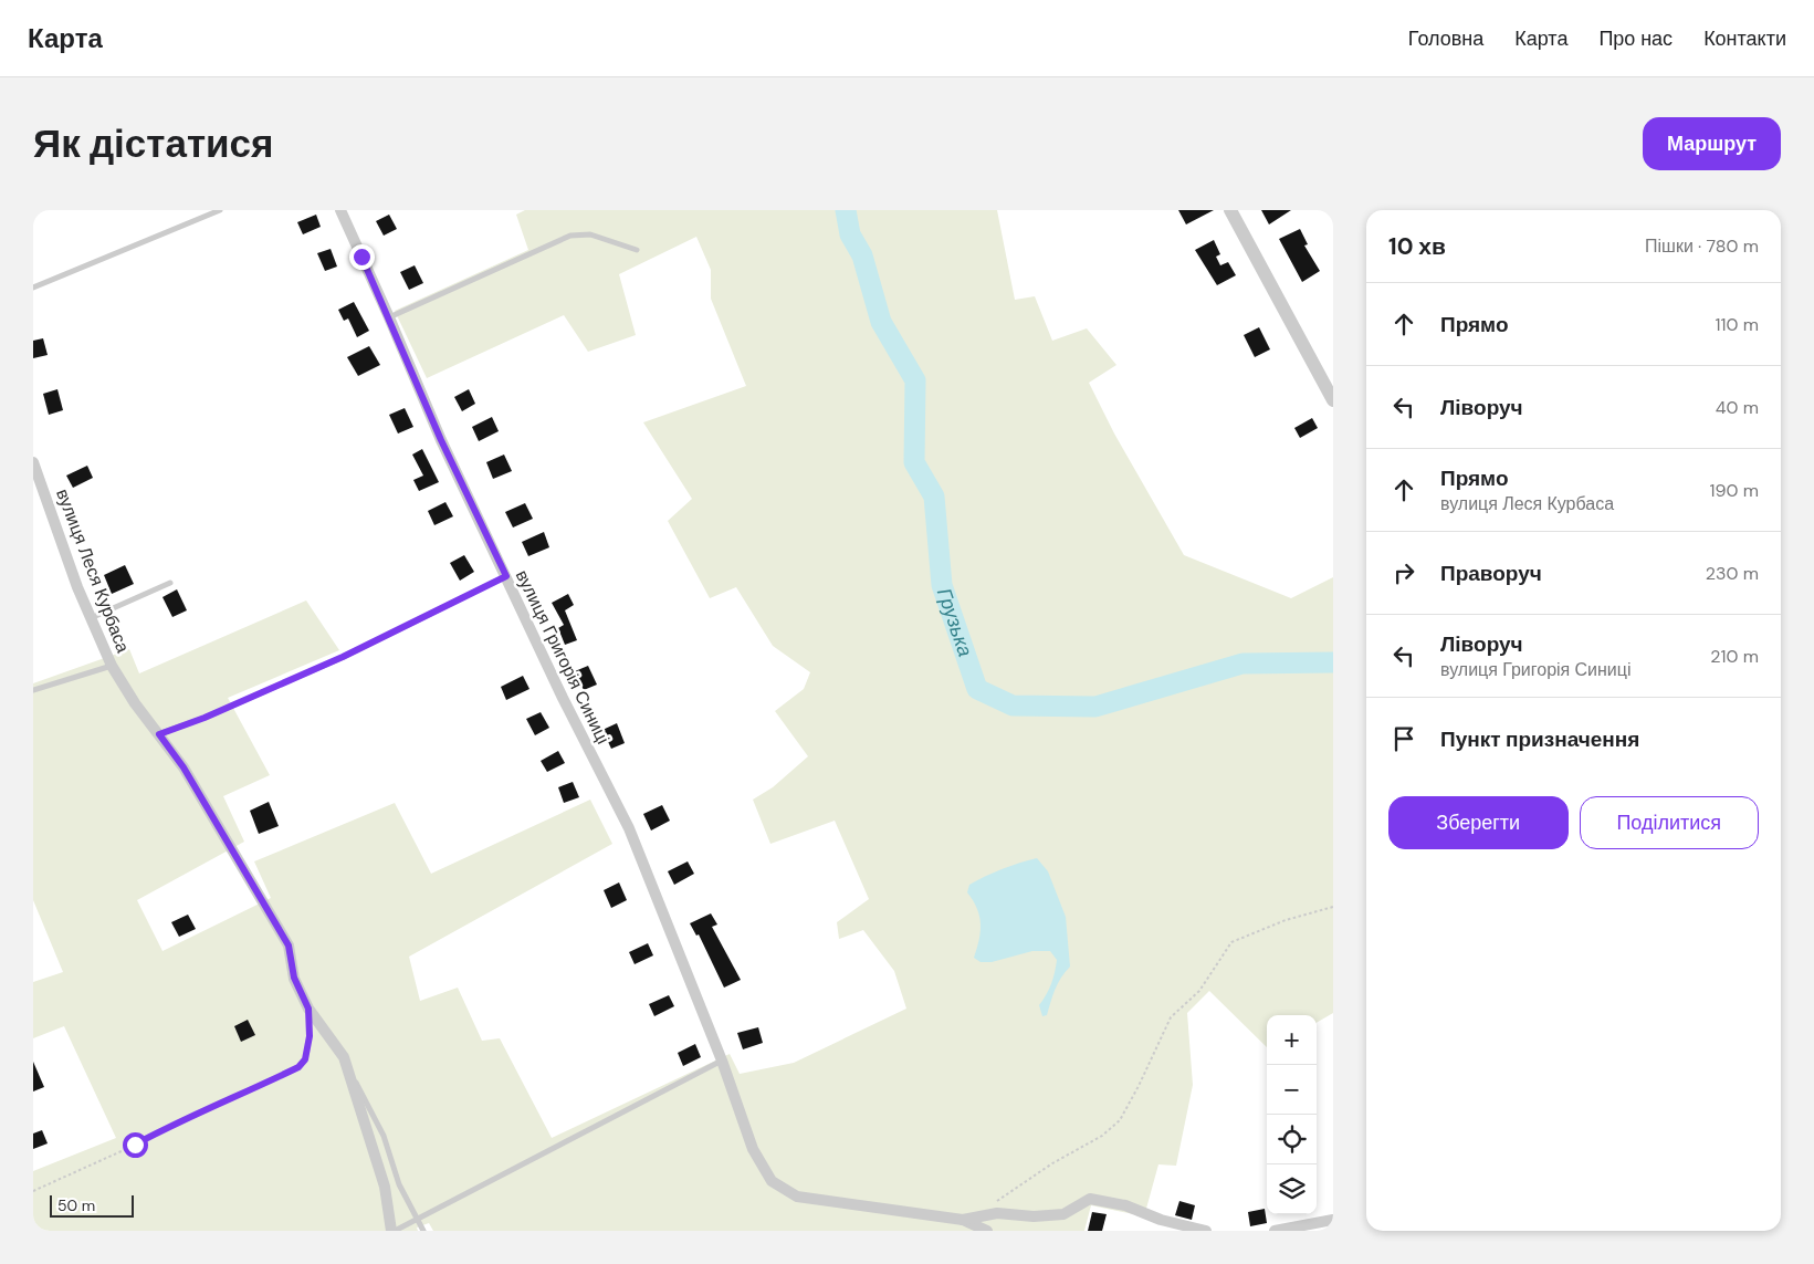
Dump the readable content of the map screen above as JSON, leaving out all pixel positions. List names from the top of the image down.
{
  "streets": {
    "street": ["вулиця Леся Курбаса", "вулиця Григорія Синиці"]
  },
  "water": ["Грузька"],
  "scale_bar": "50 m",
  "page": {
    "header": "Карта",
    "nav": [
      "Головна",
      "Карта",
      "Про нас",
      "Контакти"
    ],
    "buttons": [
      "Маршрут",
      ["Зберегти", "Поділитися"]
    ],
    "title": "Як дістатися",
    "heading": ["10 хв", "Пішки · 780 m"],
    "list": [
      ["Прямо", "110 m"],
      ["Ліворуч", "40 m"],
      ["Прямо", "вулиця Леся Курбаса", "190 m"],
      ["Праворуч", "230 m"],
      ["Ліворуч", "вулиця Григорія Синиці", "210 m"],
      "Пункт призначення"
    ],
    "map_buttons": ["+", "−"],
    "scale": "50 m"
  }
}
